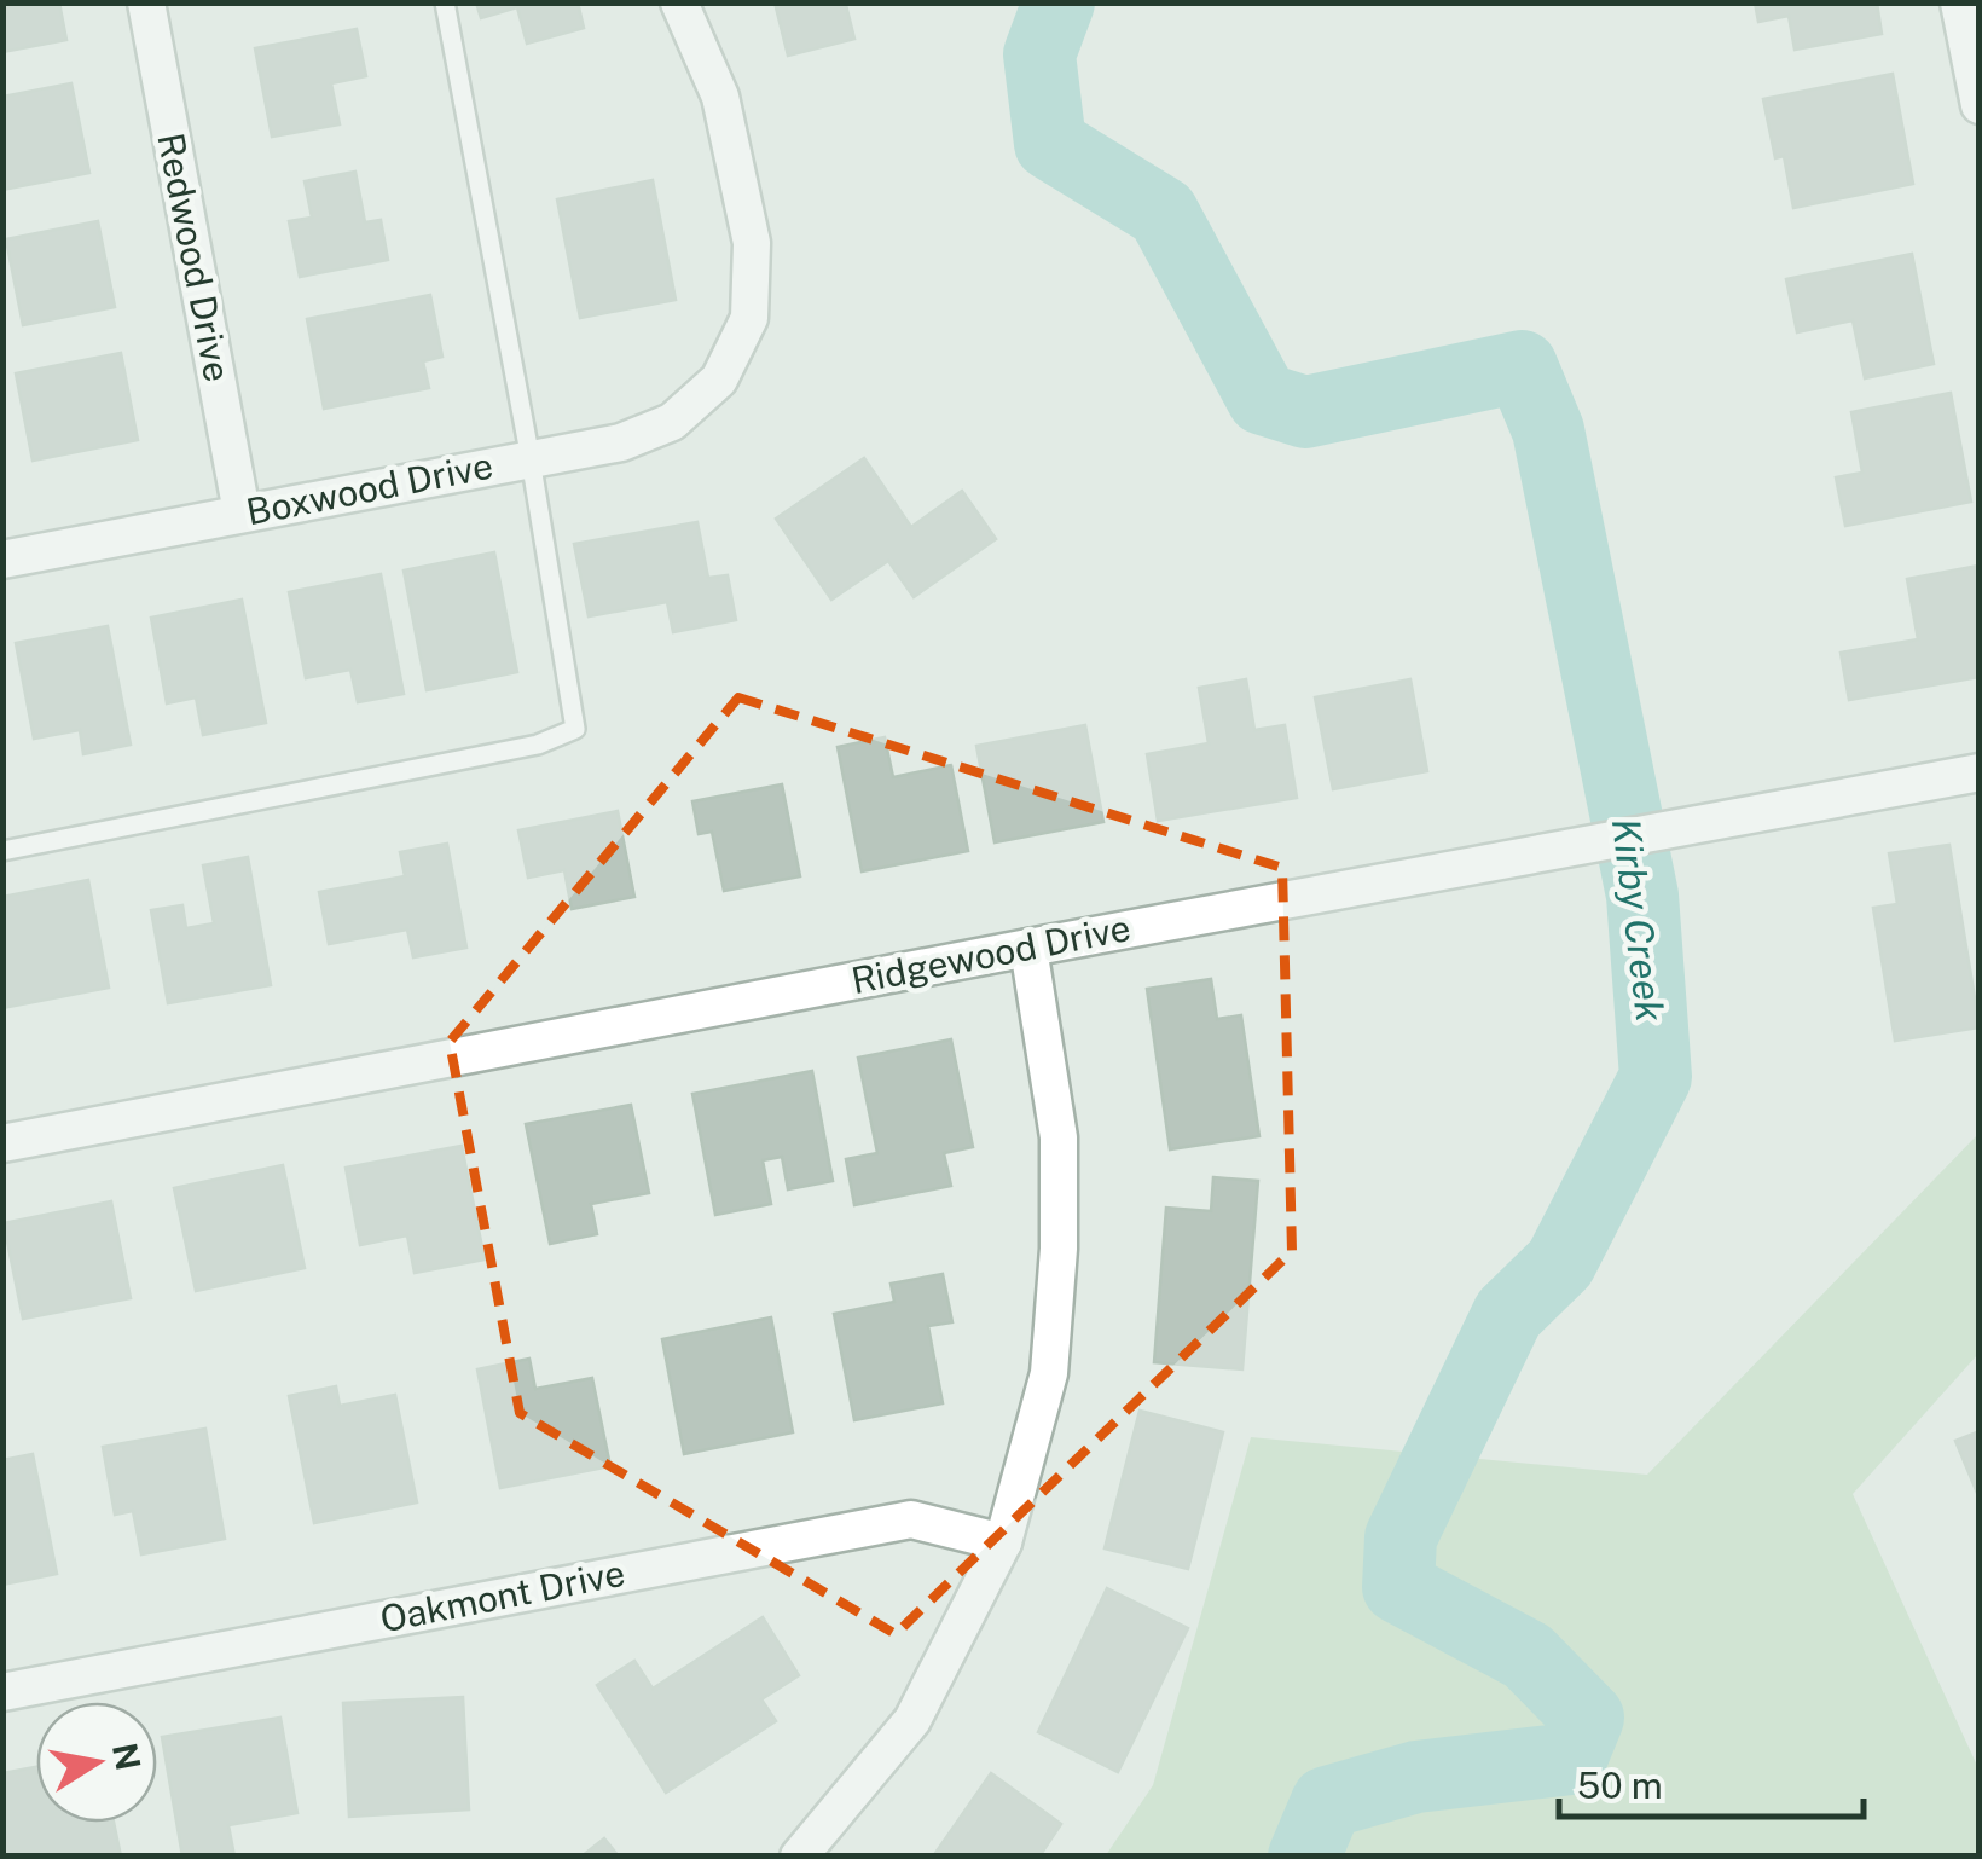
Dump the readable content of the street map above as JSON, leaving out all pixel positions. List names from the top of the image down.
{
  "streets": {
    "street": [
      "Redwood Drive",
      "Boxwood Drive",
      "Ridgewood Drive",
      "Oakmont Drive"
    ]
  },
  "crossings": [
    ["Redwood Drive", "Boxwood Drive"]
  ],
  "water": ["Kirby Creek"],
  "scale_bar": "50 m",
  "north": "right"
}
